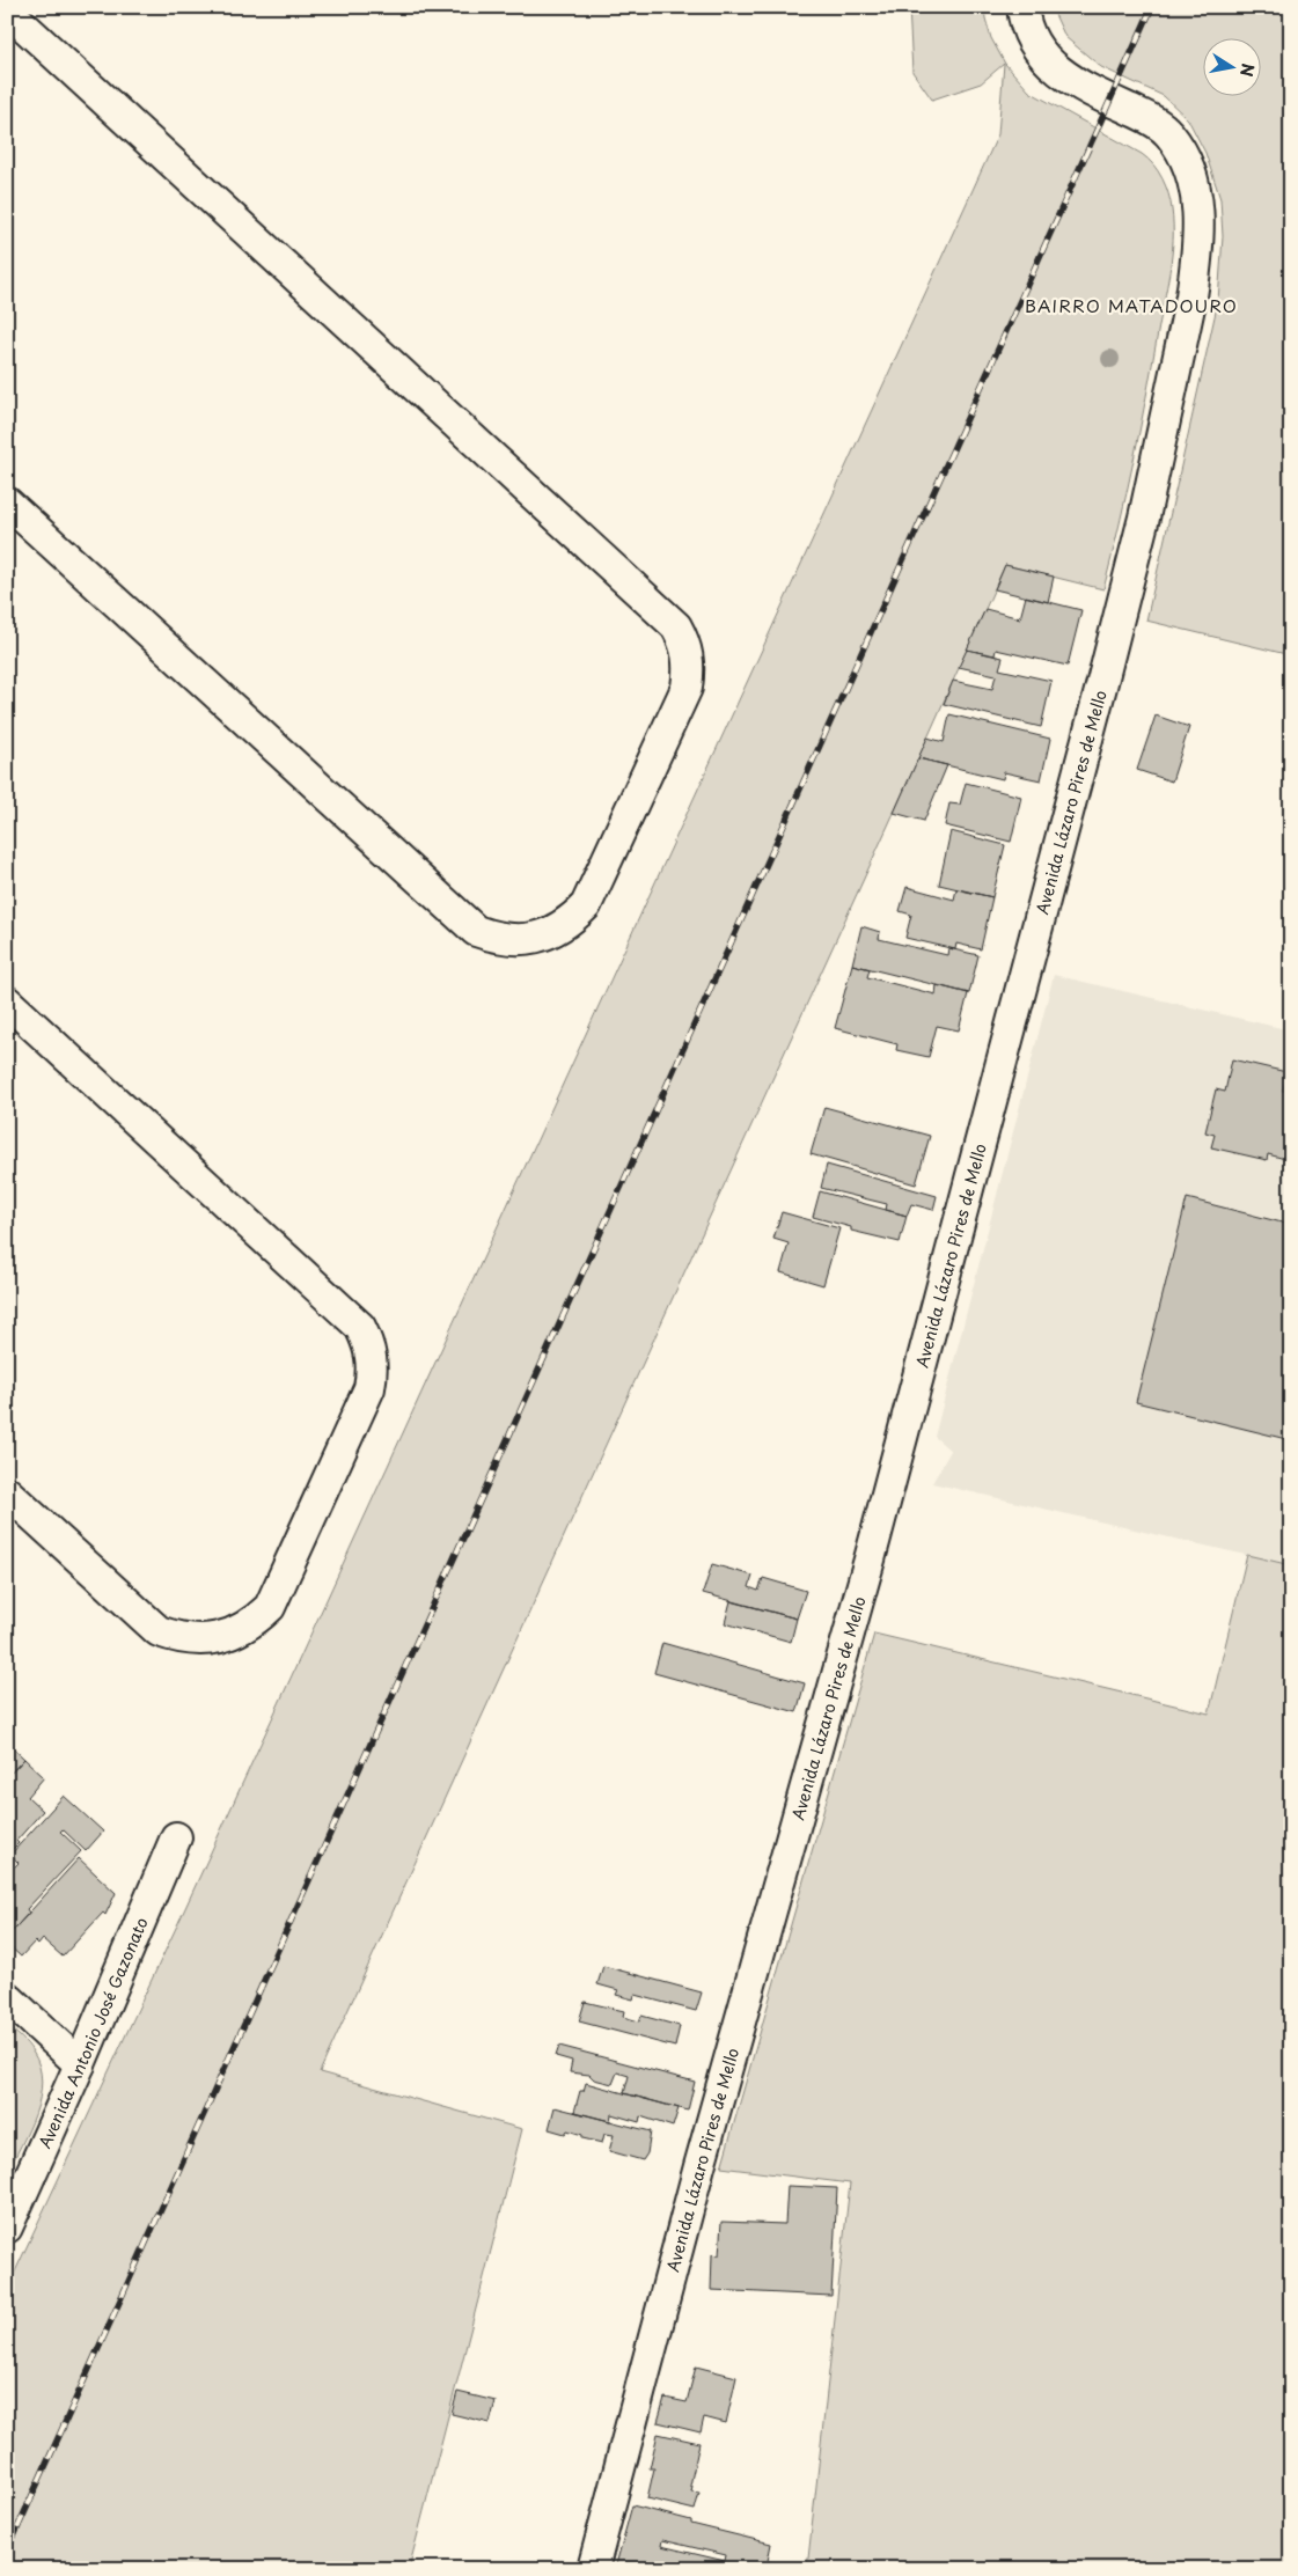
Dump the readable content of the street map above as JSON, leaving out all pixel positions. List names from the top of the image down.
{
  "streets": {
    "street": ["Avenida Lázaro Pires de Mello", "Avenida Antonio José Gazonato"]
  },
  "districts": ["BAIRRO MATADOURO"],
  "north": "right"
}
